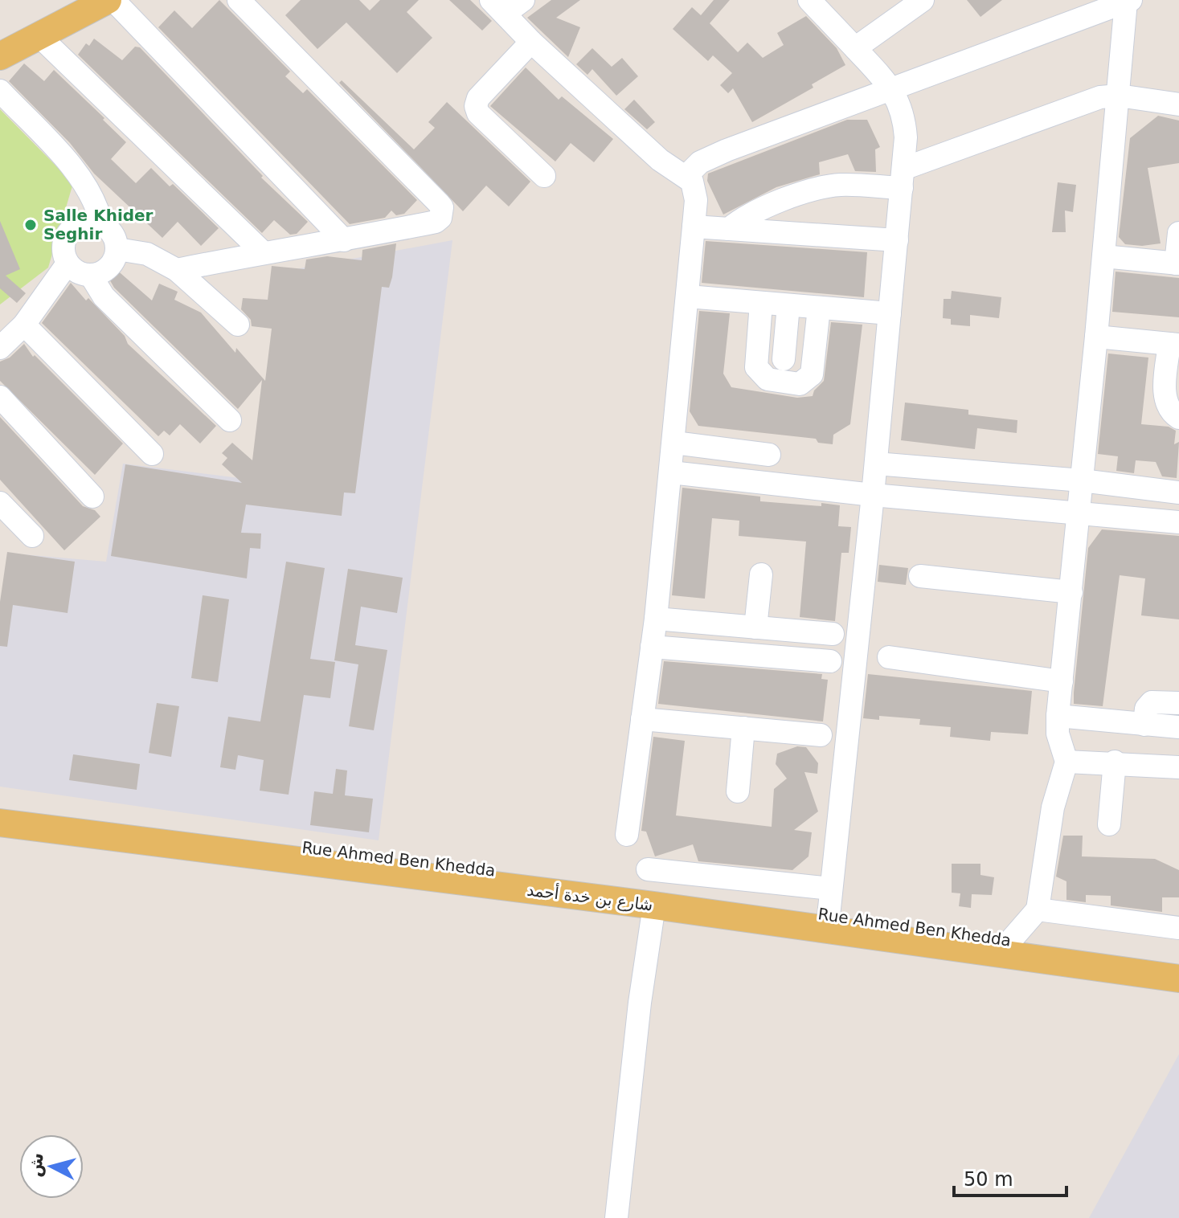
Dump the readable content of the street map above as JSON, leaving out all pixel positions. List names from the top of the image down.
{
  "streets": {
    "main road": ["Rue Ahmed Ben Khedda", "شارع بن خدة أحمد"]
  },
  "places": ["Salle Khider Seghir"],
  "scale_bar": "50 m",
  "north": "left"
}
